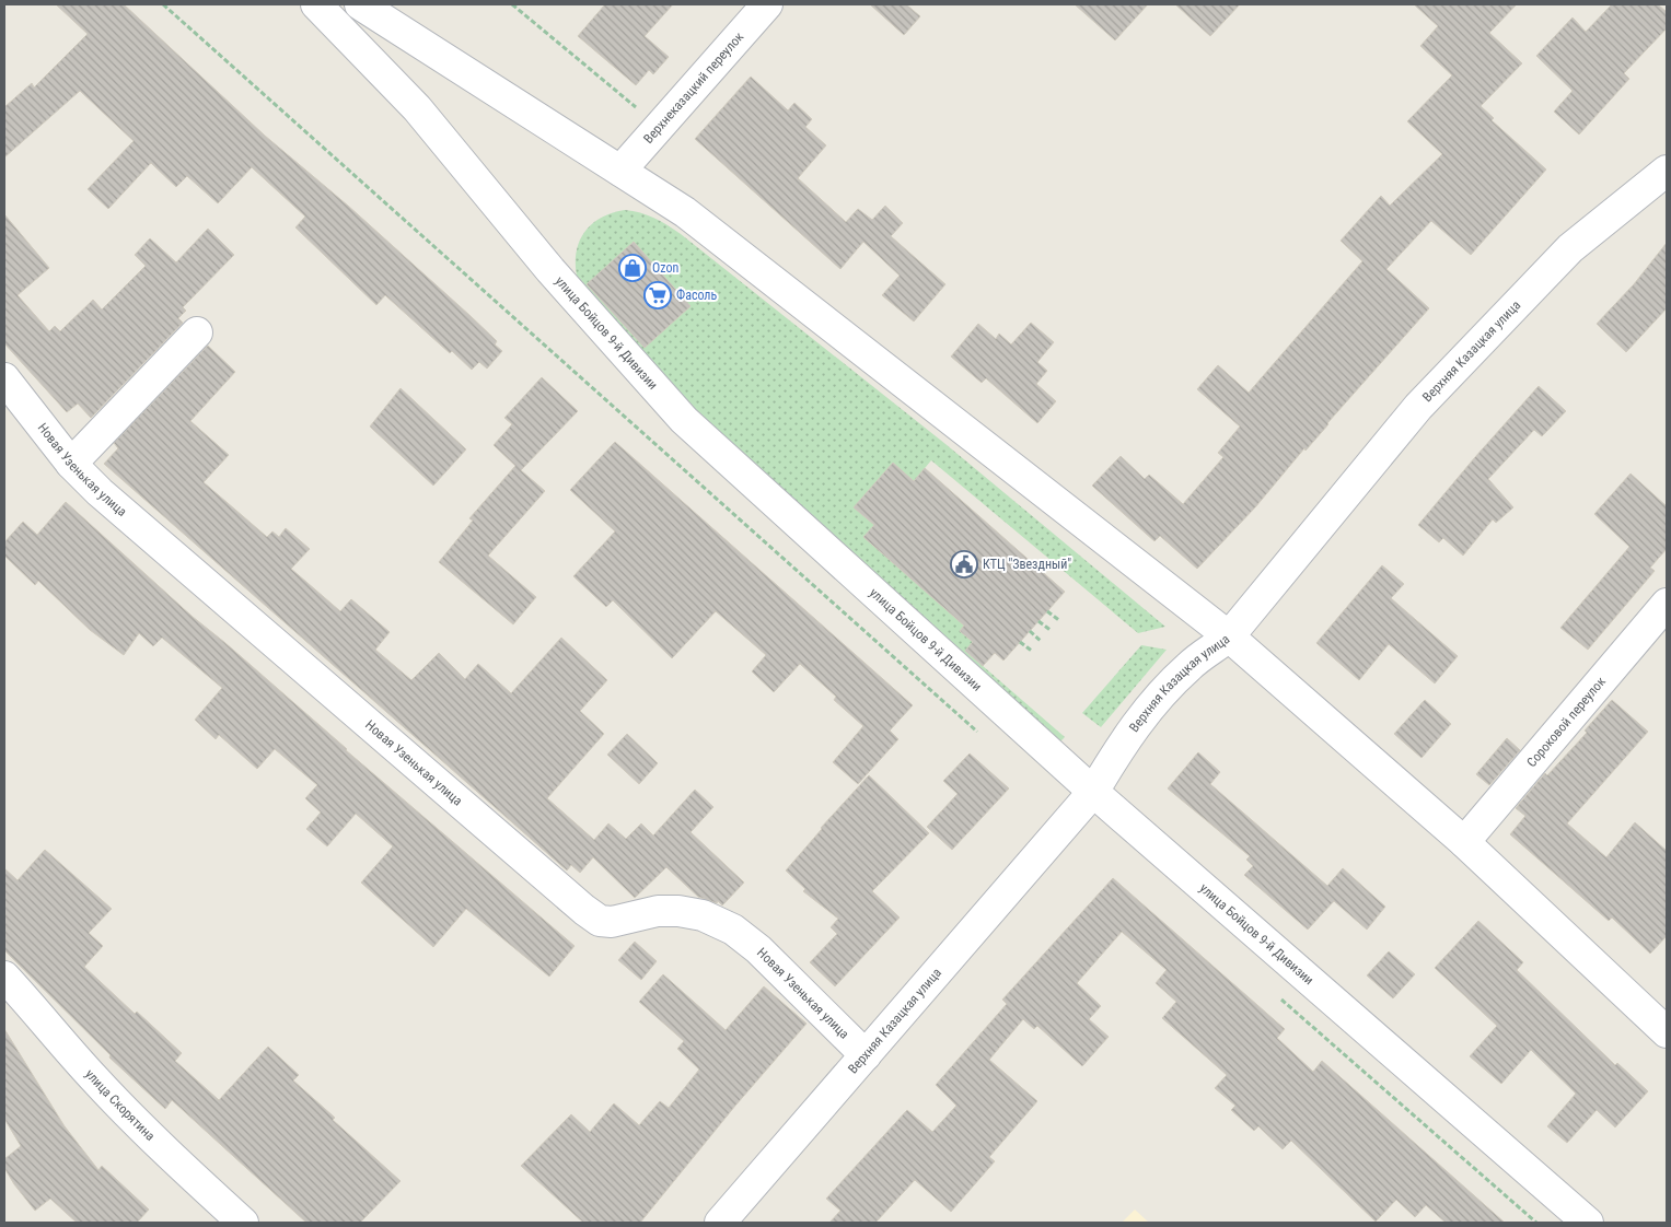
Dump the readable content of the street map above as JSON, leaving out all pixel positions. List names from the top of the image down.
{
  "streets": {
    "street": [
      "Верхнеказацкий переулок",
      "улица Бойцов 9-й Дивизии",
      "Верхняя Казацкая улица",
      "Новая Узенькая улица",
      "Сороковой переулок",
      "улица Скорятина"
    ]
  },
  "crossings": [
    ["улица Бойцов 9-й Дивизии", "Верхняя Казацкая улица"],
    ["Верхняя Казацкая улица", "Новая Узенькая улица"]
  ],
  "places": {
    "shop": ["Ozon"],
    "supermarket": ["Фасоль"],
    "public building": ["КТЦ \"Звездный\""]
  }
}
